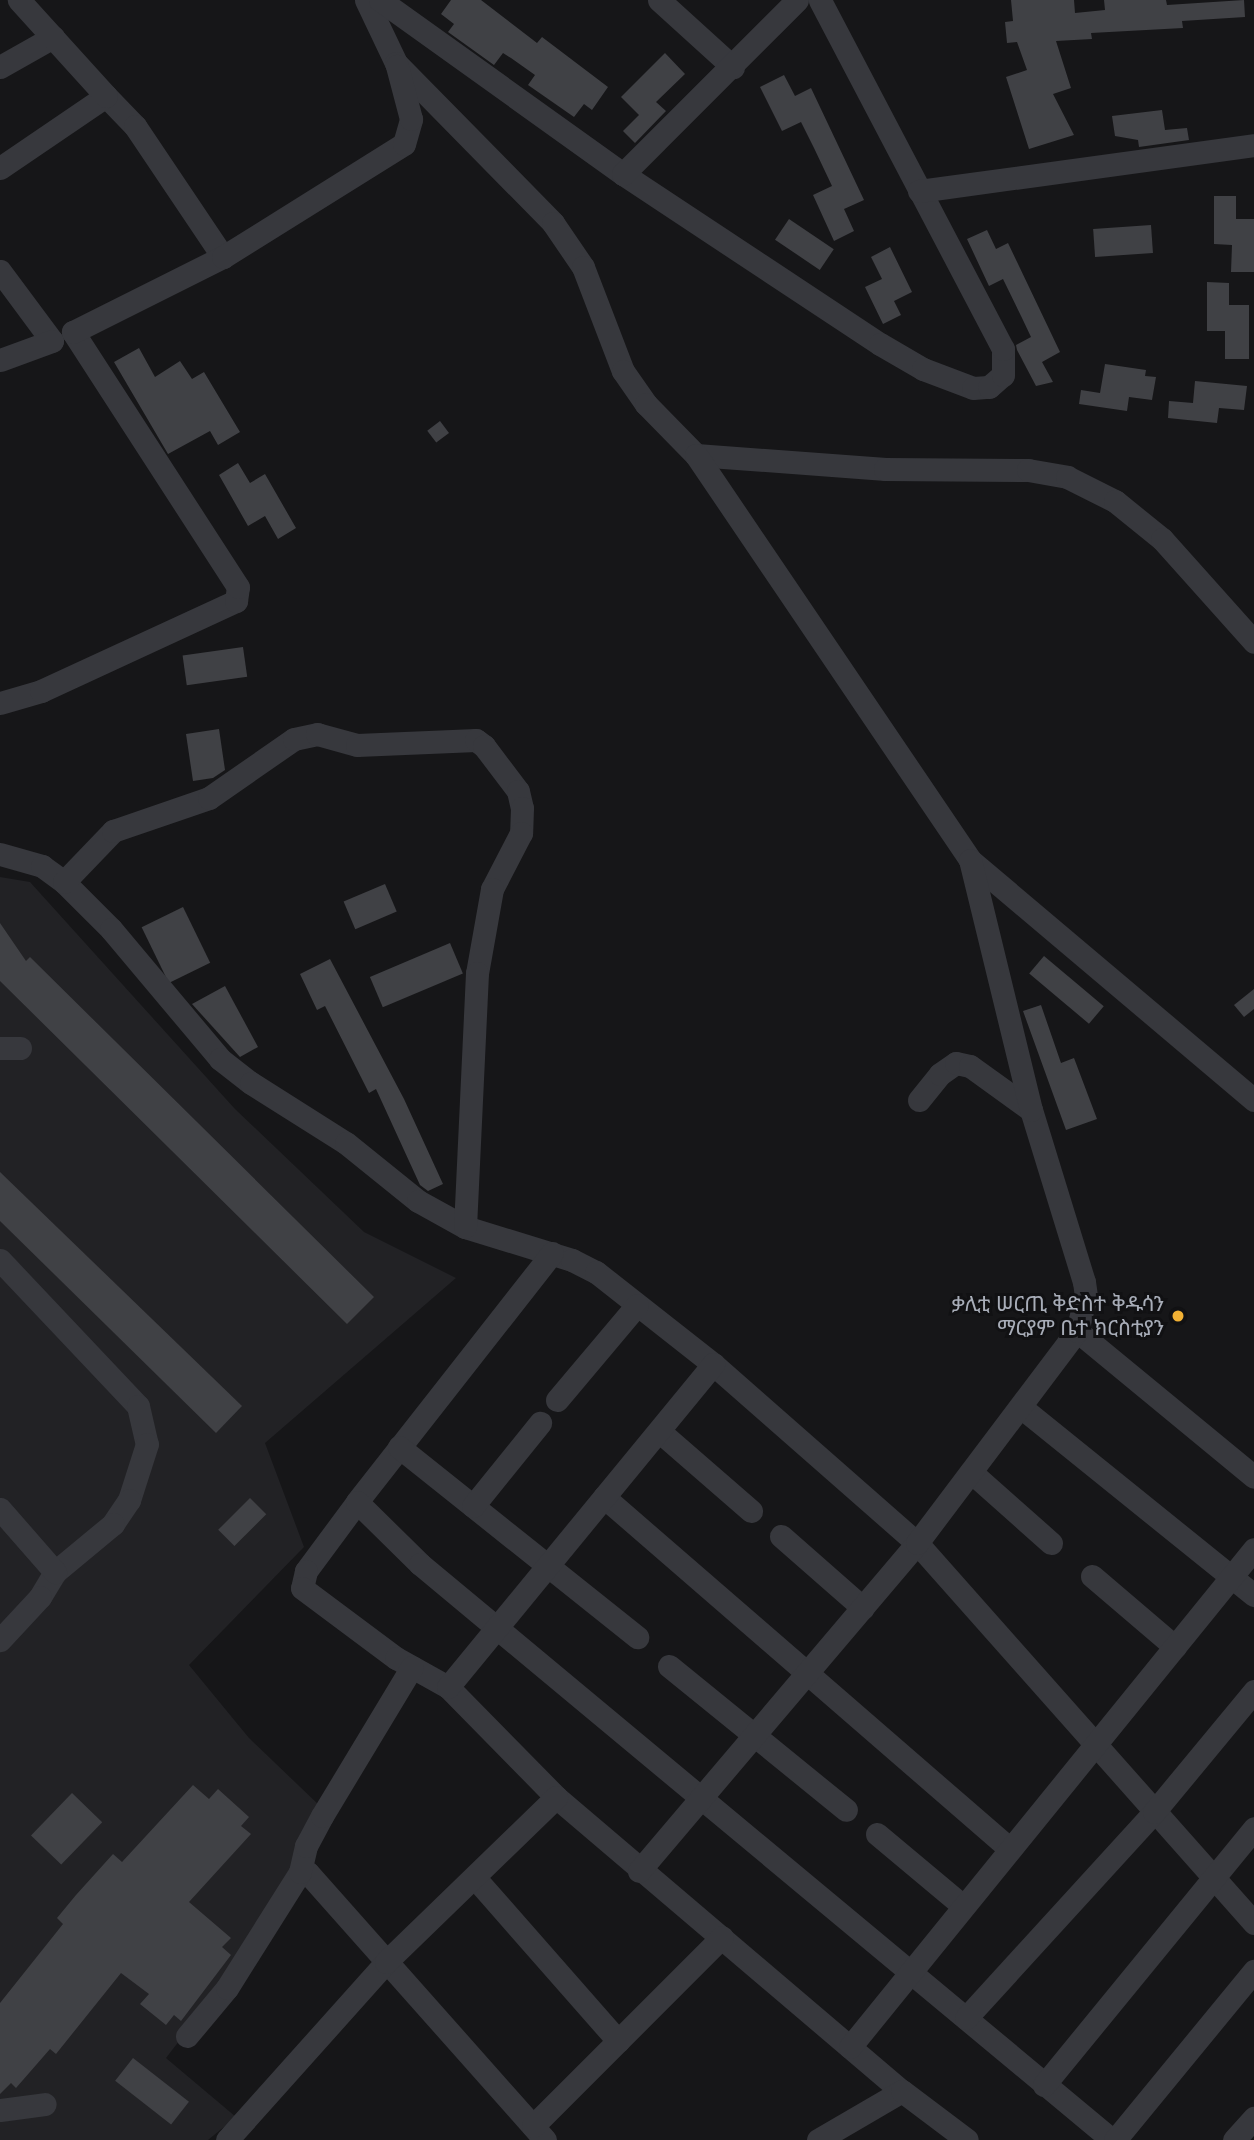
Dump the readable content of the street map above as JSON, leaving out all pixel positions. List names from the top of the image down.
{
  "places": ["ቃሊቲ ሠርጢ ቅድስተ ቅዱሳን ማርያም ቤተ ክርስቲያን"]
}
